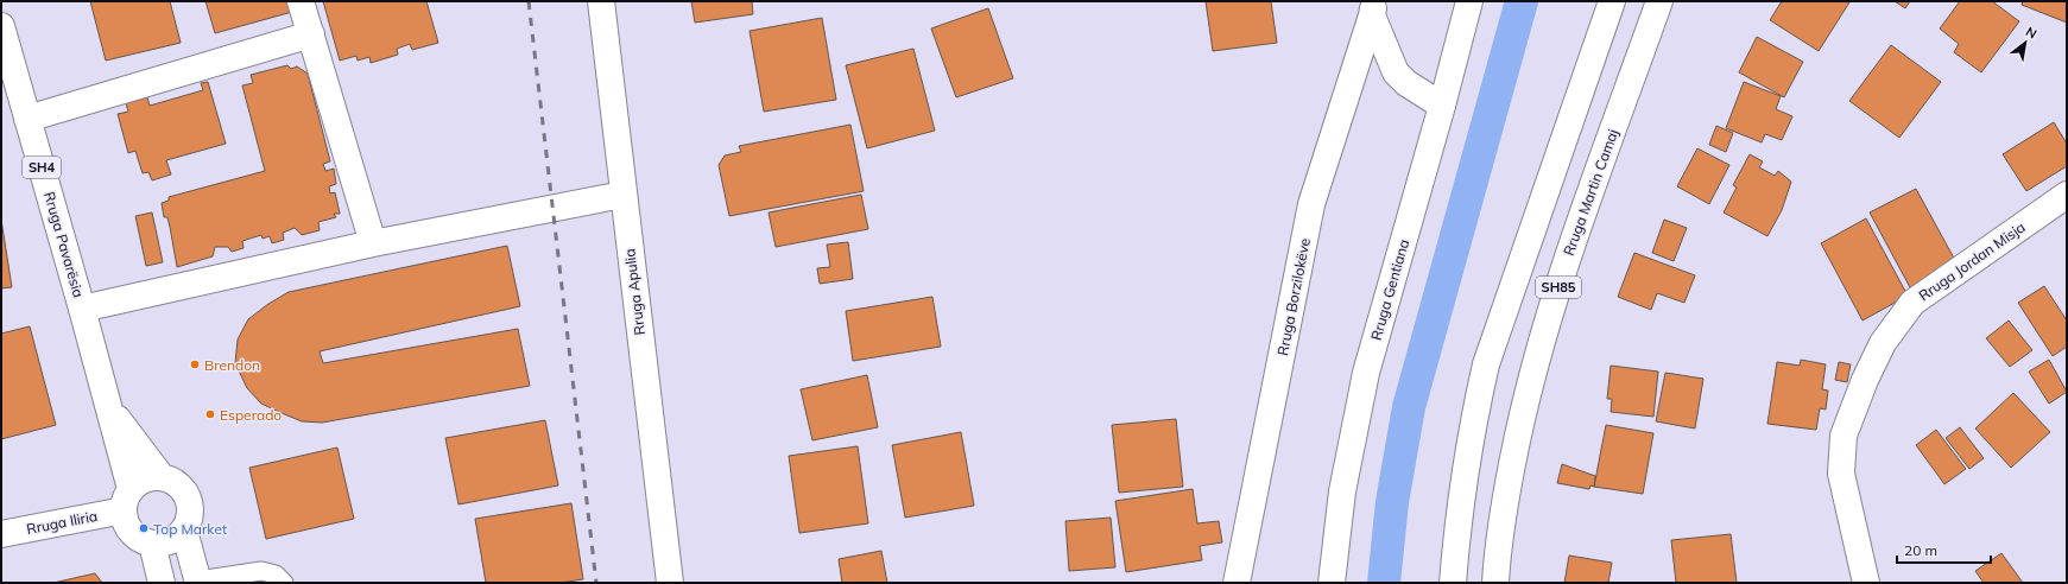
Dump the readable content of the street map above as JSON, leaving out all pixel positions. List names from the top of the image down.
{
  "streets": {
    "main road": [
      "SH4",
      "Rruga Martin Camaj",
      "Rruga Pavarësia",
      "Rruga Jordan Misja",
      "SH85",
      "Rruga Gentiana",
      "Rruga Apulia",
      "Rruga Borzilokëve",
      "Rruga Iliria"
    ]
  },
  "crossings": [
    ["SH4", "Rruga Pavarësia"],
    ["SH4", "Rruga Iliria"],
    ["Rruga Pavarësia", "Rruga Iliria"],
    ["Rruga Gentiana", "Rruga Borzilokëve"]
  ],
  "places": ["Brendon", "Esperado", "Top Market"],
  "scale_bar": "20 m",
  "north": "top right"
}
